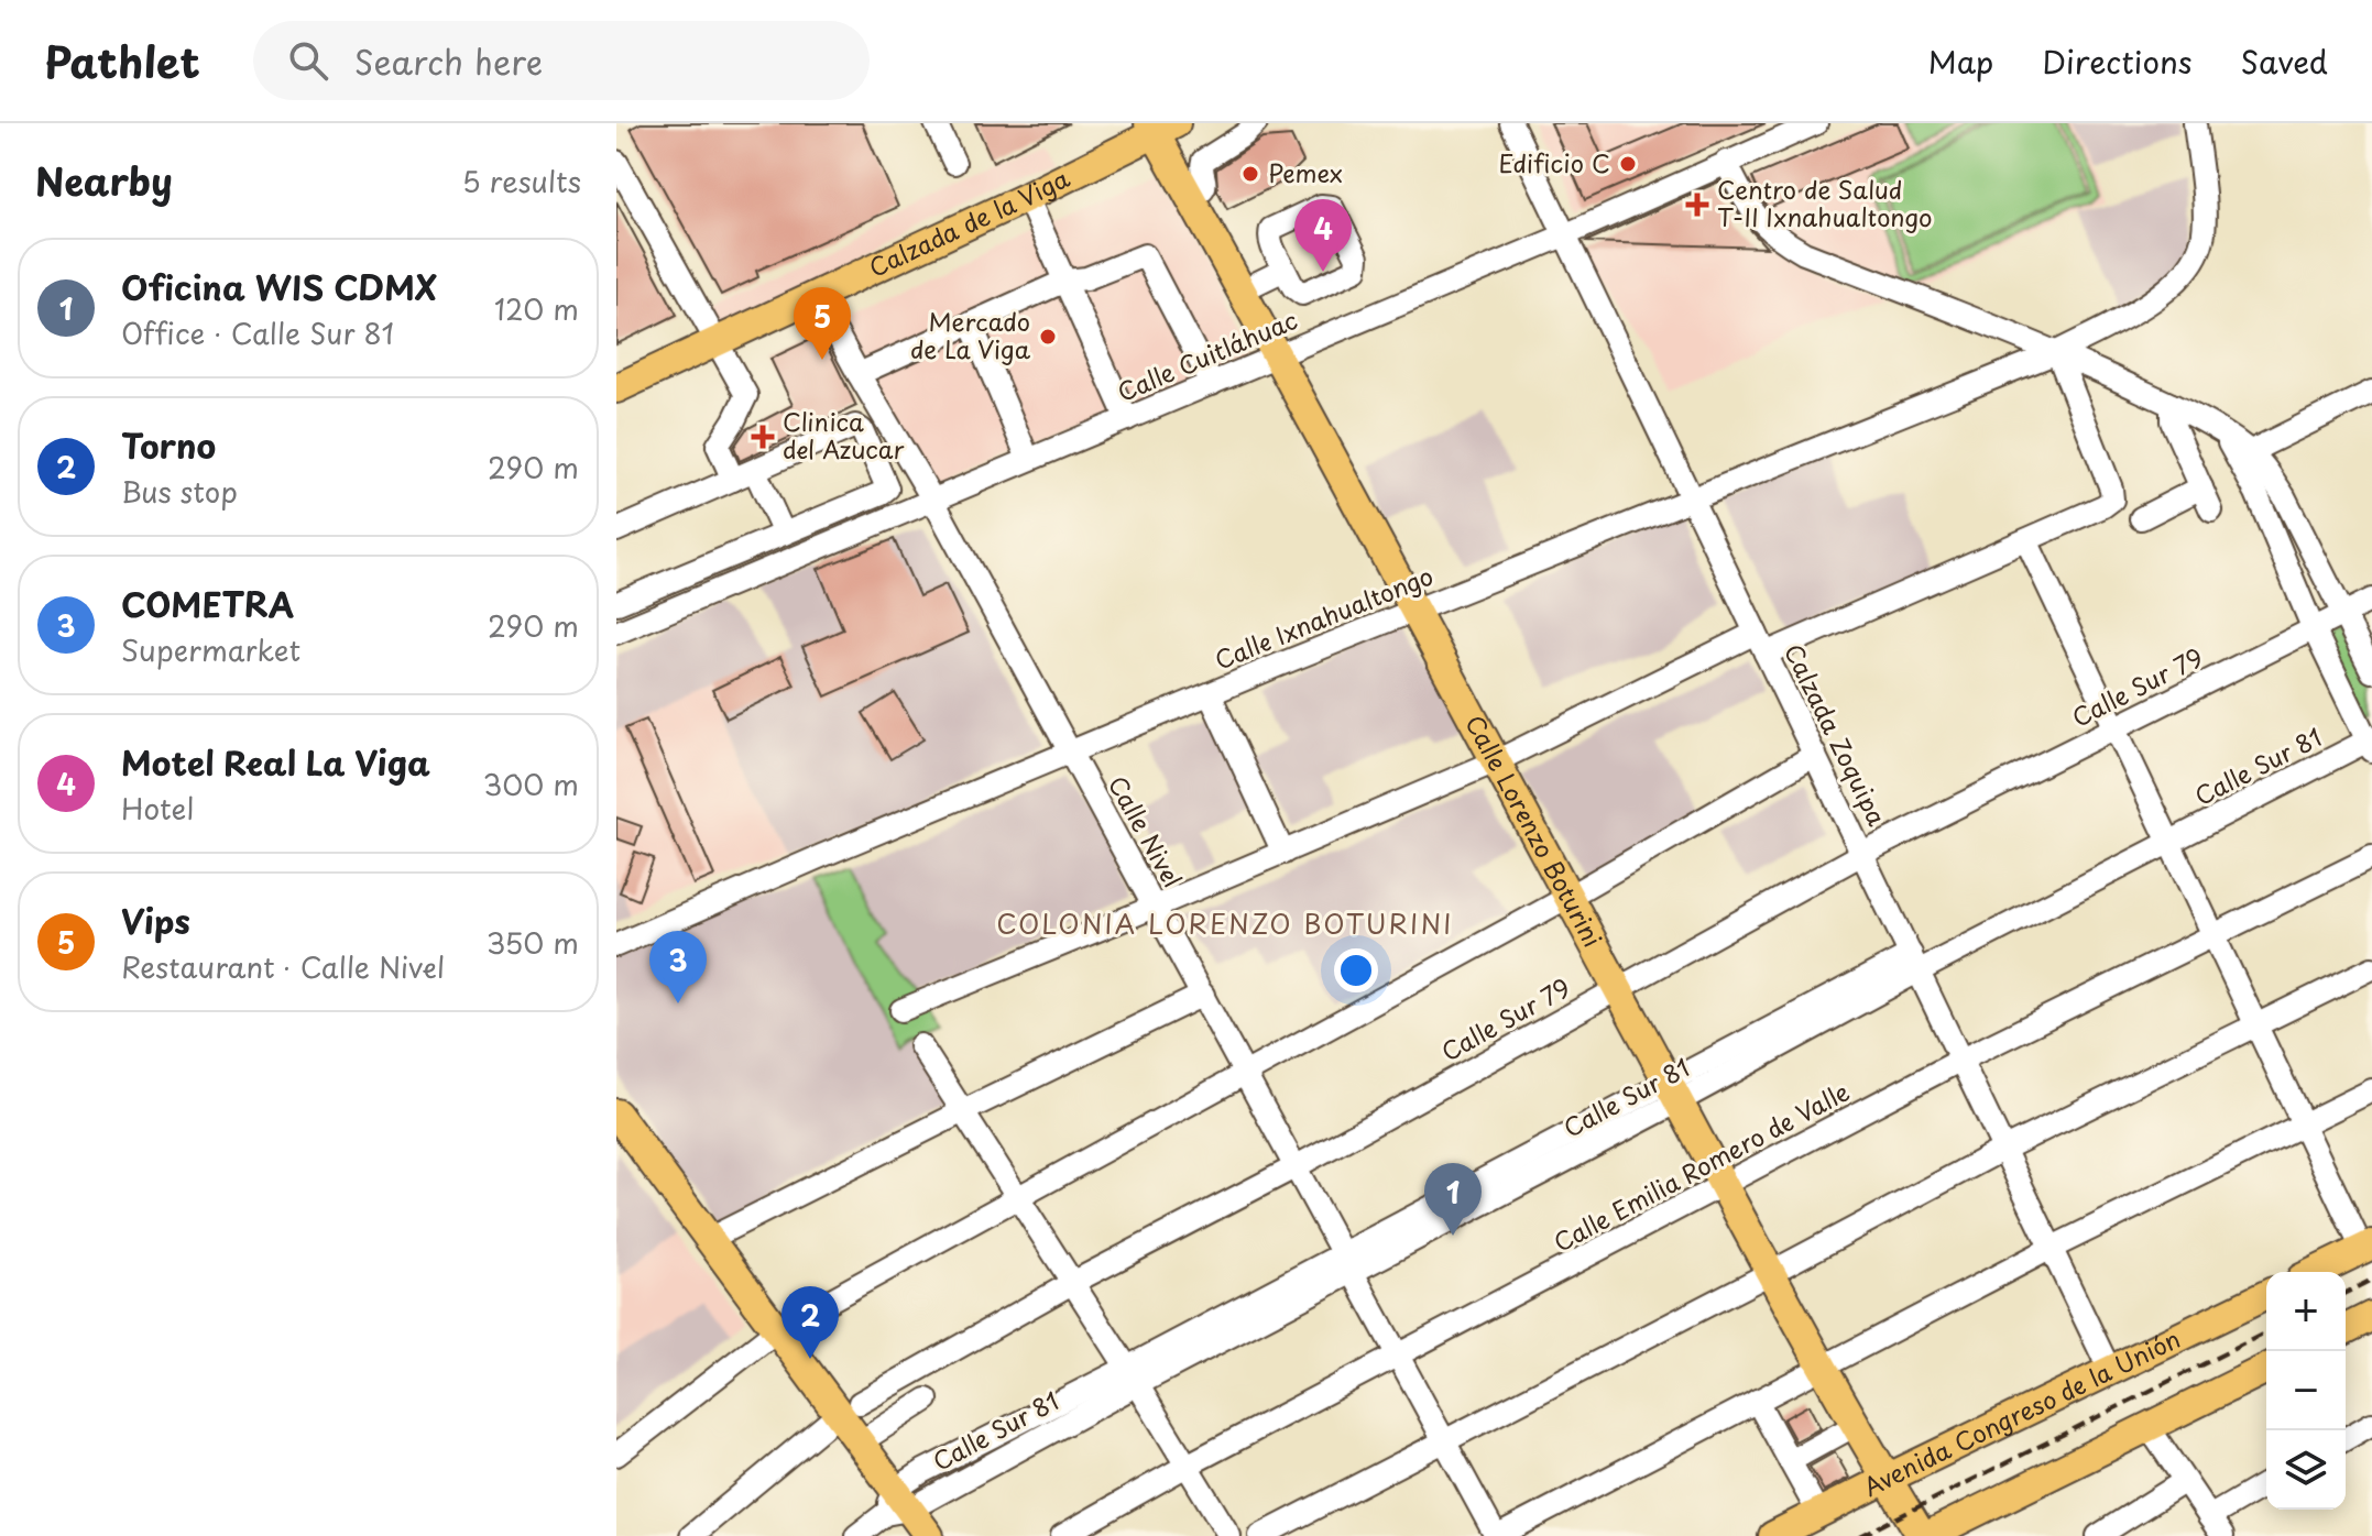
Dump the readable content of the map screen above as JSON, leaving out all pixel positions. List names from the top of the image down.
{
  "streets": {
    "main road": ["Calzada de la Viga", "Calle Lorenzo Boturini", "Avenida Congreso de la Unión"],
    "street": [
      "Calle Cuitláhuac",
      "Calle Ixnahualtongo",
      "Calle Sur 79",
      "Calzada Zoquipa",
      "Calle Sur 81",
      "Calle Nivel",
      "Calle Emilia Romero de Valle"
    ]
  },
  "crossings": [
    ["Calzada de la Viga", "Calle Lorenzo Boturini"],
    ["Calzada de la Viga", "Calle Nivel"],
    ["Calle Cuitláhuac", "Calzada Zoquipa"],
    ["Calle Cuitláhuac", "Calle Lorenzo Boturini"],
    ["Calle Cuitláhuac", "Calle Nivel"],
    ["Calle Ixnahualtongo", "Calzada Zoquipa"],
    ["Calle Ixnahualtongo", "Calle Lorenzo Boturini"],
    ["Calle Ixnahualtongo", "Calle Nivel"],
    ["Calle Sur 79", "Calzada Zoquipa"],
    ["Calle Sur 79", "Calle Lorenzo Boturini"],
    ["Calle Sur 79", "Calle Nivel"],
    ["Calzada Zoquipa", "Calle Sur 81"],
    ["Calzada Zoquipa", "Calle Emilia Romero de Valle"],
    ["Calzada Zoquipa", "Avenida Congreso de la Unión"],
    ["Calle Sur 81", "Calle Lorenzo Boturini"],
    ["Calle Sur 81", "Calle Nivel"],
    ["Calle Lorenzo Boturini", "Calle Emilia Romero de Valle"],
    ["Calle Lorenzo Boturini", "Avenida Congreso de la Unión"],
    ["Calle Nivel", "Calle Emilia Romero de Valle"]
  ],
  "districts": ["COLONIA LORENZO BOTURINI"],
  "places": {
    "other": ["Edificio C", "Pemex", "Mercado de La Viga"],
    "health": ["Centro de Salud T-II Ixnahualtongo", "Clinica del Azucar"]
  },
  "page": {
    "header": "Pathlet",
    "search": "Search here",
    "nav": ["Map", "Directions", "Saved"],
    "heading": ["Nearby", "5 results"],
    "pins": [
      "4",
      "5",
      "3",
      "1",
      "2"
    ],
    "list": [
      {
        "mark": "1",
        "name": "Oficina WIS CDMX",
        "note": "Office · Calle Sur 81",
        "value": "120 m"
      },
      {
        "mark": "2",
        "name": "Torno",
        "note": "Bus stop",
        "value": "290 m"
      },
      {
        "mark": "3",
        "name": "COMETRA",
        "note": "Supermarket",
        "value": "290 m"
      },
      {
        "mark": "4",
        "name": "Motel Real La Viga",
        "note": "Hotel",
        "value": "300 m"
      },
      {
        "mark": "5",
        "name": "Vips",
        "note": "Restaurant · Calle Nivel",
        "value": "350 m"
      }
    ],
    "map_buttons": ["+", "−"]
  }
}
